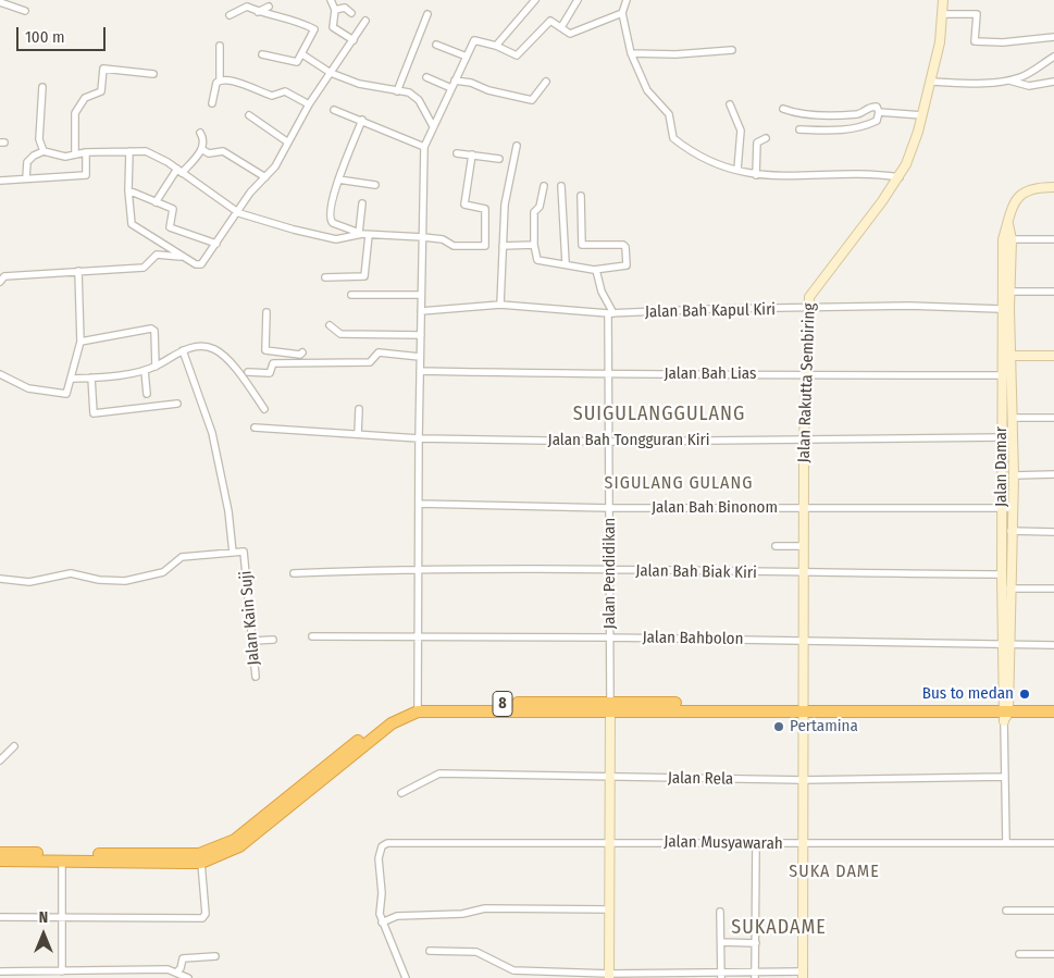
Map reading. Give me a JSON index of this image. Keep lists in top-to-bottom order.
{
  "streets": {
    "highway": ["8"],
    "street": [
      "Jalan Bah Kapul Kiri",
      "Jalan Bah Lias",
      "Jalan Rakutta Sembiring",
      "Jalan Bah Tongguran Kiri",
      "Jalan Damar",
      "Jalan Bah Binonom",
      "Jalan Bah Biak Kiri",
      "Jalan Pendidikan",
      "Jalan Kain Suji",
      "Jalan Bahbolon",
      "Jalan Rela",
      "Jalan Musyawarah"
    ]
  },
  "crossings": [
    ["Jalan Bah Kapul Kiri", "Jalan Rakutta Sembiring"],
    ["Jalan Bah Kapul Kiri", "Jalan Damar"],
    ["Jalan Bah Kapul Kiri", "Jalan Pendidikan"],
    ["Jalan Bah Lias", "Jalan Rakutta Sembiring"],
    ["Jalan Bah Lias", "Jalan Damar"],
    ["Jalan Bah Lias", "Jalan Pendidikan"],
    ["Jalan Rakutta Sembiring", "Jalan Bah Tongguran Kiri"],
    ["Jalan Rakutta Sembiring", "Jalan Bah Binonom"],
    ["Jalan Rakutta Sembiring", "Jalan Bah Biak Kiri"],
    ["Jalan Rakutta Sembiring", "Jalan Bahbolon"],
    ["Jalan Rakutta Sembiring", "8"],
    ["Jalan Rakutta Sembiring", "Jalan Rela"],
    ["Jalan Rakutta Sembiring", "Jalan Musyawarah"],
    ["Jalan Bah Tongguran Kiri", "Jalan Damar"],
    ["Jalan Bah Tongguran Kiri", "Jalan Pendidikan"],
    ["Jalan Damar", "Jalan Bah Binonom"],
    ["Jalan Damar", "Jalan Bah Biak Kiri"],
    ["Jalan Damar", "Jalan Bahbolon"],
    ["Jalan Damar", "8"],
    ["Jalan Bah Binonom", "Jalan Pendidikan"],
    ["Jalan Bah Biak Kiri", "Jalan Pendidikan"],
    ["Jalan Pendidikan", "Jalan Bahbolon"],
    ["Jalan Pendidikan", "8"],
    ["Jalan Pendidikan", "Jalan Rela"],
    ["Jalan Pendidikan", "Jalan Musyawarah"]
  ],
  "districts": [
    "SUIGULANGGULANG",
    "SIGULANG GULANG",
    "SUKA DAME",
    "SUKADAME"
  ],
  "places": ["Bus to medan", "Pertamina"],
  "scale_bar": "100 m",
  "north": "top"
}
